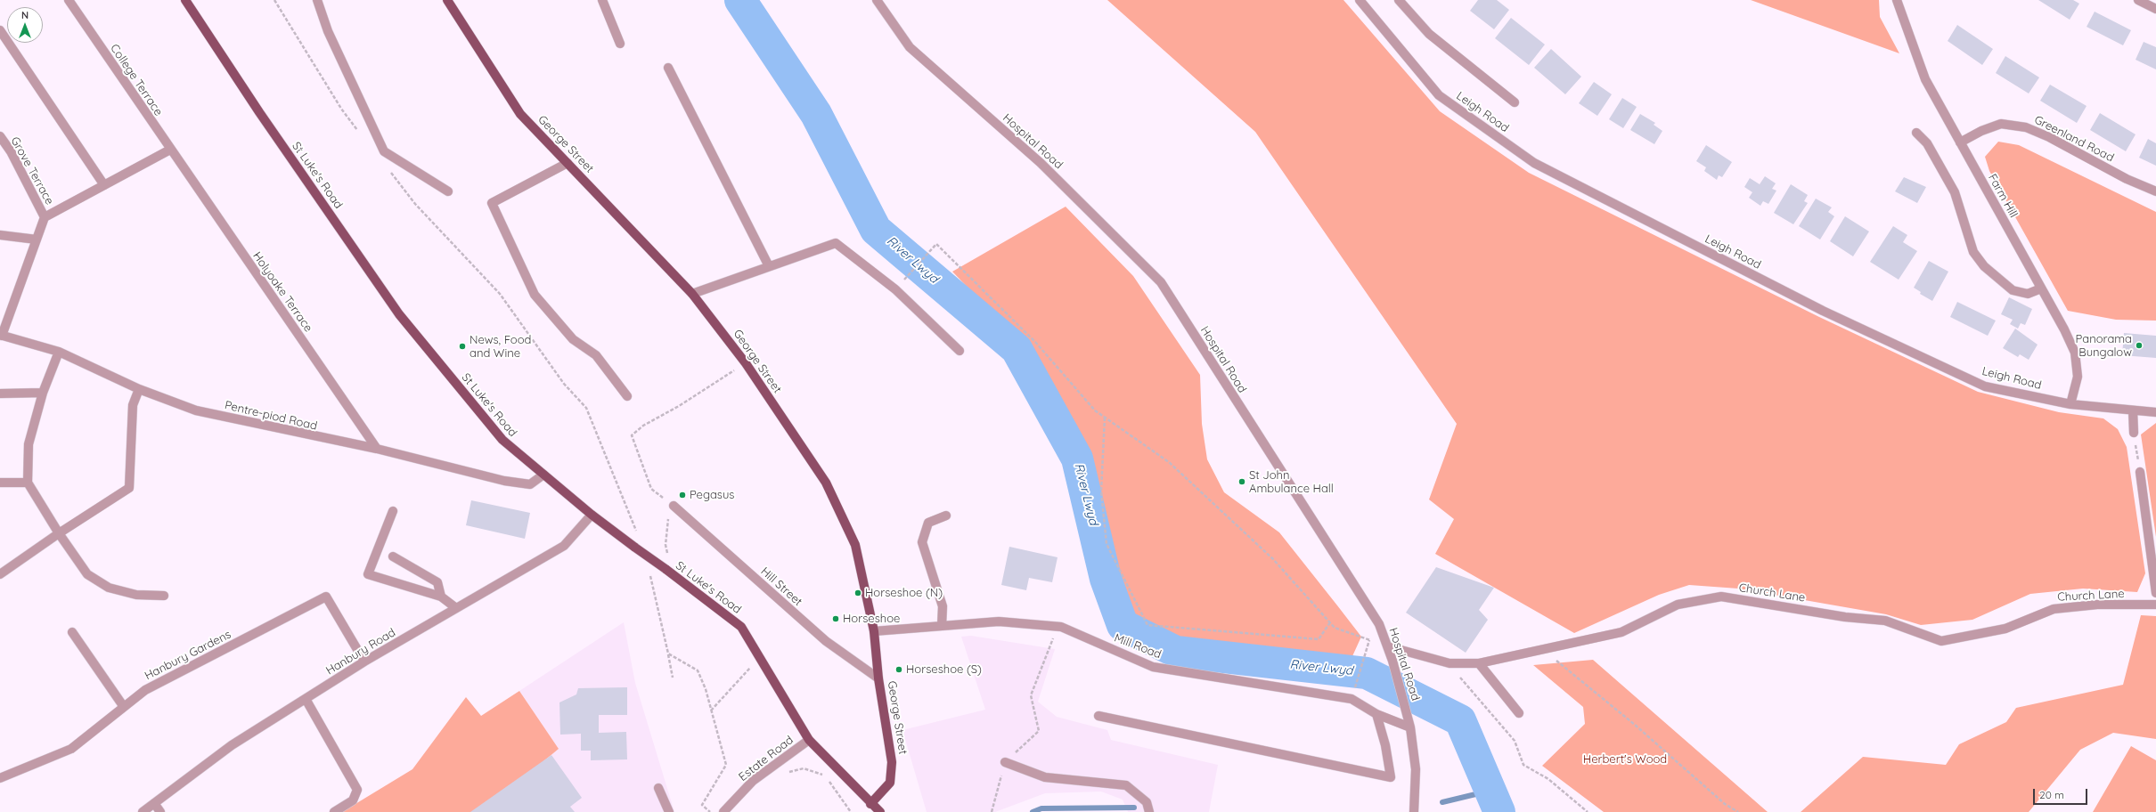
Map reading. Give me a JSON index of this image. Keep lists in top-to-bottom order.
{
  "streets": {
    "main road": ["George Street", "St Luke's Road"],
    "street": [
      "College Terrace",
      "Leigh Road",
      "Greenland Road",
      "Hospital Road",
      "Grove Terrace",
      "Farm Hill",
      "Holyoake Terrace",
      "Pentre-piod Road",
      "Hill Street",
      "Church Lane",
      "Mill Road",
      "Hanbury Road",
      "Hanbury Gardens",
      "Estate Road"
    ]
  },
  "crossings": [
    ["College Terrace", "Holyoake Terrace"],
    ["Leigh Road", "Farm Hill"],
    ["Greenland Road", "Farm Hill"],
    ["Hospital Road", "Church Lane"],
    ["Hospital Road", "Mill Road"],
    ["George Street", "St Luke's Road"],
    ["George Street", "Hill Street"],
    ["George Street", "Mill Road"],
    ["St Luke's Road", "Pentre-piod Road"],
    ["St Luke's Road", "Hanbury Road"],
    ["St Luke's Road", "Estate Road"],
    ["Holyoake Terrace", "Pentre-piod Road"],
    ["Hanbury Road", "Hanbury Gardens"]
  ],
  "water": ["River Lwyd"],
  "parks": ["Herbert's Wood"],
  "places": [
    "Panorama Bungalow",
    "News, Food and Wine",
    "St John Ambulance Hall",
    "Pegasus",
    "Horseshoe (N)",
    "Horseshoe",
    "Horseshoe (S)"
  ],
  "scale_bar": "20 m",
  "north": "top"
}
